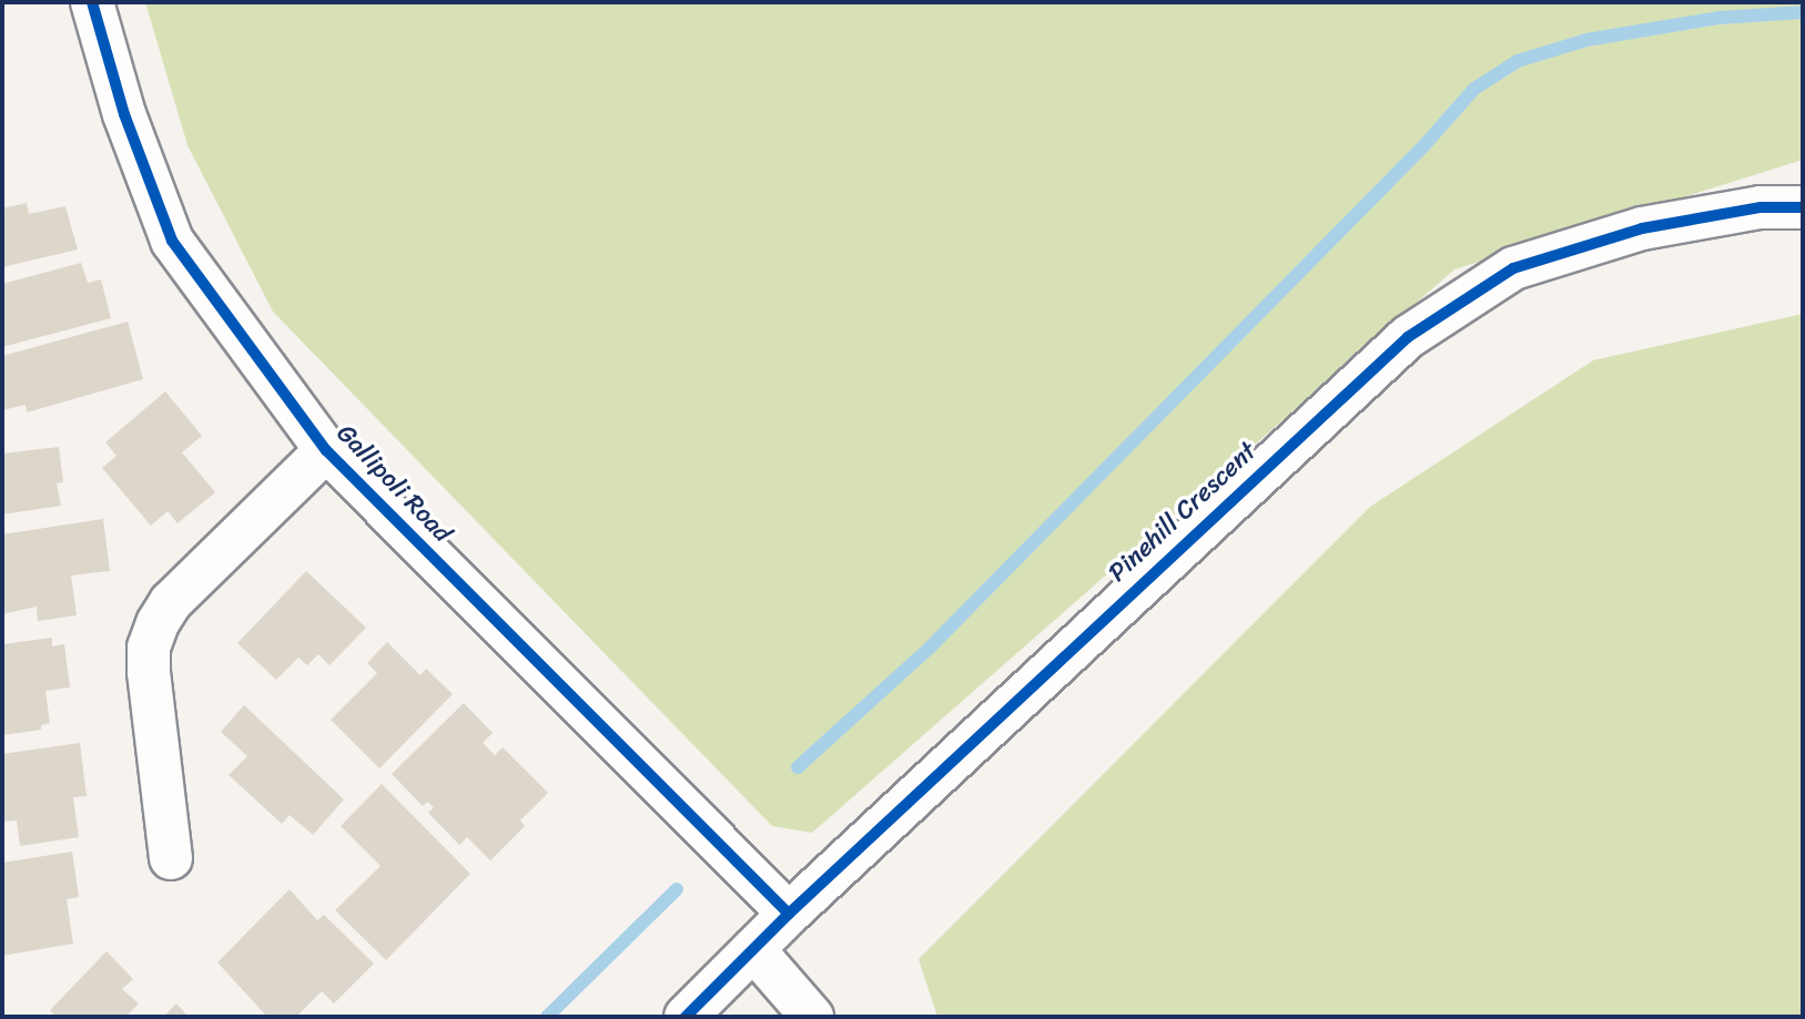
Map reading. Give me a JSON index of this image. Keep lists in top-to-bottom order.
{
  "streets": {
    "street": ["Gallipoli Road", "Pinehill Crescent"]
  },
  "crossings": [
    ["Gallipoli Road", "Pinehill Crescent"]
  ]
}
